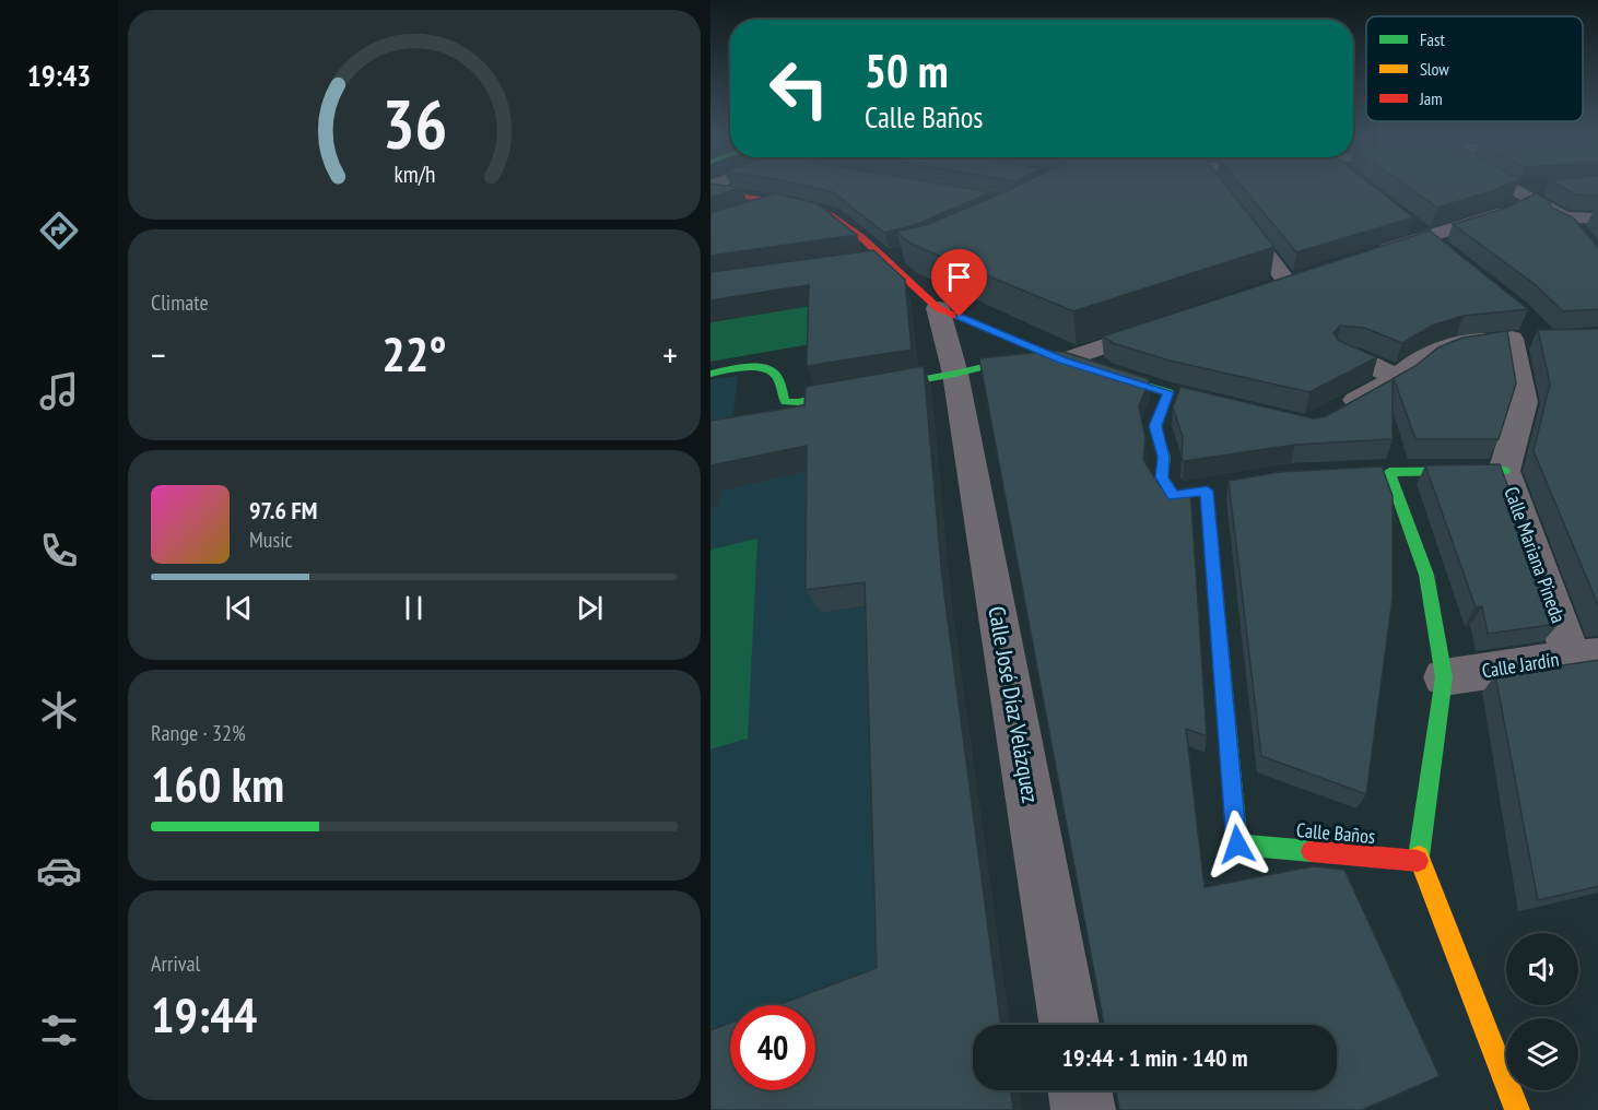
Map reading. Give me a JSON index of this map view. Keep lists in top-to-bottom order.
{
  "streets": {
    "street": [
      "Calle Mariana Pineda",
      "Calle Jardín",
      "Calle José Díaz Velázquez",
      "Calle Baños"
    ]
  },
  "crossings": [
    ["Calle Mariana Pineda", "Calle Jardín"]
  ],
  "legend": ["Fast", "Slow", "Jam"],
  "page": {
    "tabs": "19:43",
    "turn": ["50 m", "Calle Baños"],
    "tile": [
      "Climate",
      ["Range · 32%", "160 km"],
      ["Arrival", "19:44"]
    ],
    "heat": ["−", "22°", "+"],
    "song": ["97.6 FM", "Music"],
    "limit": "40",
    "trip": "19:44 · 1 min · 140 m",
    "gauge": ["36", "km/h"]
  }
}
